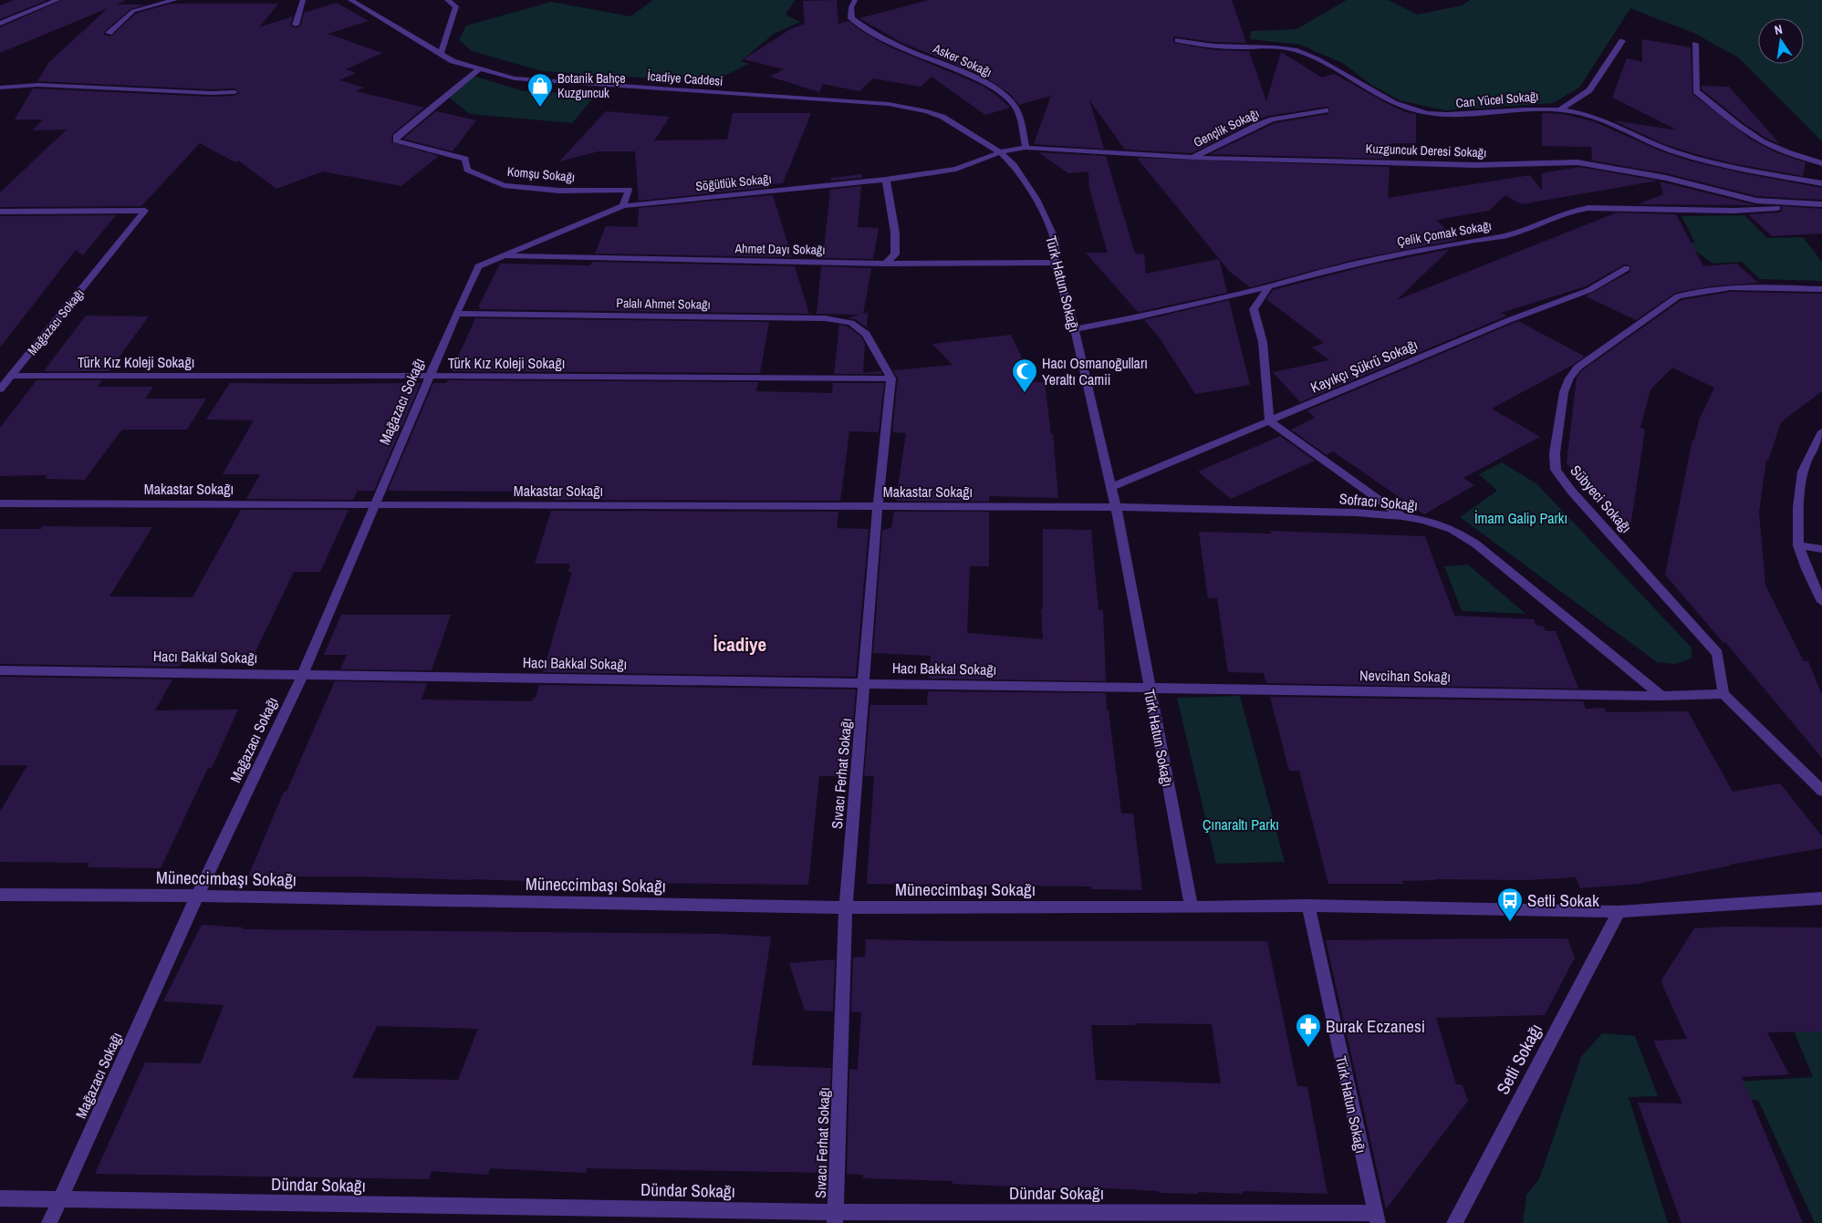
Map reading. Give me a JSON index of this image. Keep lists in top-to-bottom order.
{
  "streets": {
    "street": [
      "Asker Sokağı",
      "İcadiye Caddesi",
      "Can Yücel Sokağı",
      "Gençlik Sokağı",
      "Kuzguncuk Deresi Sokağı",
      "Komşu Sokağı",
      "Söğütlük Sokağı",
      "Çelik Çomak Sokağı",
      "Ahmet Dayı Sokağı",
      "Türk Hatun Sokağı",
      "Palalı Ahmet Sokağı",
      "Mağazacı Sokağı",
      "Türk Kız Koleji Sokağı",
      "Kayıkçı Şükrü Sokağı",
      "Makastar Sokağı",
      "Sübyeci Sokağı",
      "Sofracı Sokağı",
      "Hacı Bakkal Sokağı",
      "Nevcihan Sokağı",
      "Sıvacı Ferhat Sokağı",
      "Müneccimbaşı Sokağı",
      "Setli Sokağı",
      "Dündar Sokağı"
    ]
  },
  "crossings": [
    ["Asker Sokağı", "Kuzguncuk Deresi Sokağı"],
    ["İcadiye Caddesi", "Komşu Sokağı"],
    ["İcadiye Caddesi", "Söğütlük Sokağı"],
    ["İcadiye Caddesi", "Türk Hatun Sokağı"],
    ["Gençlik Sokağı", "Kuzguncuk Deresi Sokağı"],
    ["Kuzguncuk Deresi Sokağı", "Çelik Çomak Sokağı"],
    ["Komşu Sokağı", "Söğütlük Sokağı"],
    ["Söğütlük Sokağı", "Ahmet Dayı Sokağı"],
    ["Söğütlük Sokağı", "Türk Hatun Sokağı"],
    ["Söğütlük Sokağı", "Mağazacı Sokağı"],
    ["Çelik Çomak Sokağı", "Türk Hatun Sokağı"],
    ["Ahmet Dayı Sokağı", "Türk Hatun Sokağı"],
    ["Türk Hatun Sokağı", "Kayıkçı Şükrü Sokağı"],
    ["Türk Hatun Sokağı", "Makastar Sokağı"],
    ["Türk Hatun Sokağı", "Sofracı Sokağı"],
    ["Türk Hatun Sokağı", "Hacı Bakkal Sokağı"],
    ["Türk Hatun Sokağı", "Nevcihan Sokağı"],
    ["Türk Hatun Sokağı", "Müneccimbaşı Sokağı"],
    ["Türk Hatun Sokağı", "Dündar Sokağı"],
    ["Palalı Ahmet Sokağı", "Mağazacı Sokağı"],
    ["Palalı Ahmet Sokağı", "Türk Kız Koleji Sokağı"],
    ["Palalı Ahmet Sokağı", "Sıvacı Ferhat Sokağı"],
    ["Mağazacı Sokağı", "Türk Kız Koleji Sokağı"],
    ["Mağazacı Sokağı", "Makastar Sokağı"],
    ["Mağazacı Sokağı", "Hacı Bakkal Sokağı"],
    ["Mağazacı Sokağı", "Müneccimbaşı Sokağı"],
    ["Mağazacı Sokağı", "Dündar Sokağı"],
    ["Türk Kız Koleji Sokağı", "Sıvacı Ferhat Sokağı"],
    ["Makastar Sokağı", "Sofracı Sokağı"],
    ["Makastar Sokağı", "Sıvacı Ferhat Sokağı"],
    ["Sofracı Sokağı", "Nevcihan Sokağı"],
    ["Hacı Bakkal Sokağı", "Nevcihan Sokağı"],
    ["Hacı Bakkal Sokağı", "Sıvacı Ferhat Sokağı"],
    ["Sıvacı Ferhat Sokağı", "Müneccimbaşı Sokağı"],
    ["Sıvacı Ferhat Sokağı", "Dündar Sokağı"]
  ],
  "districts": ["İcadiye"],
  "parks": ["İmam Galip Parkı", "Çınaraltı Parkı"],
  "places": {
    "shop": ["Botanik Bahçe Kuzguncuk"],
    "mosque": ["Hacı Osmanoğulları Yeraltı Camii"],
    "bus stop": ["Setli Sokak"],
    "pharmacy": ["Burak Eczanesi"]
  },
  "north": "top"
}
